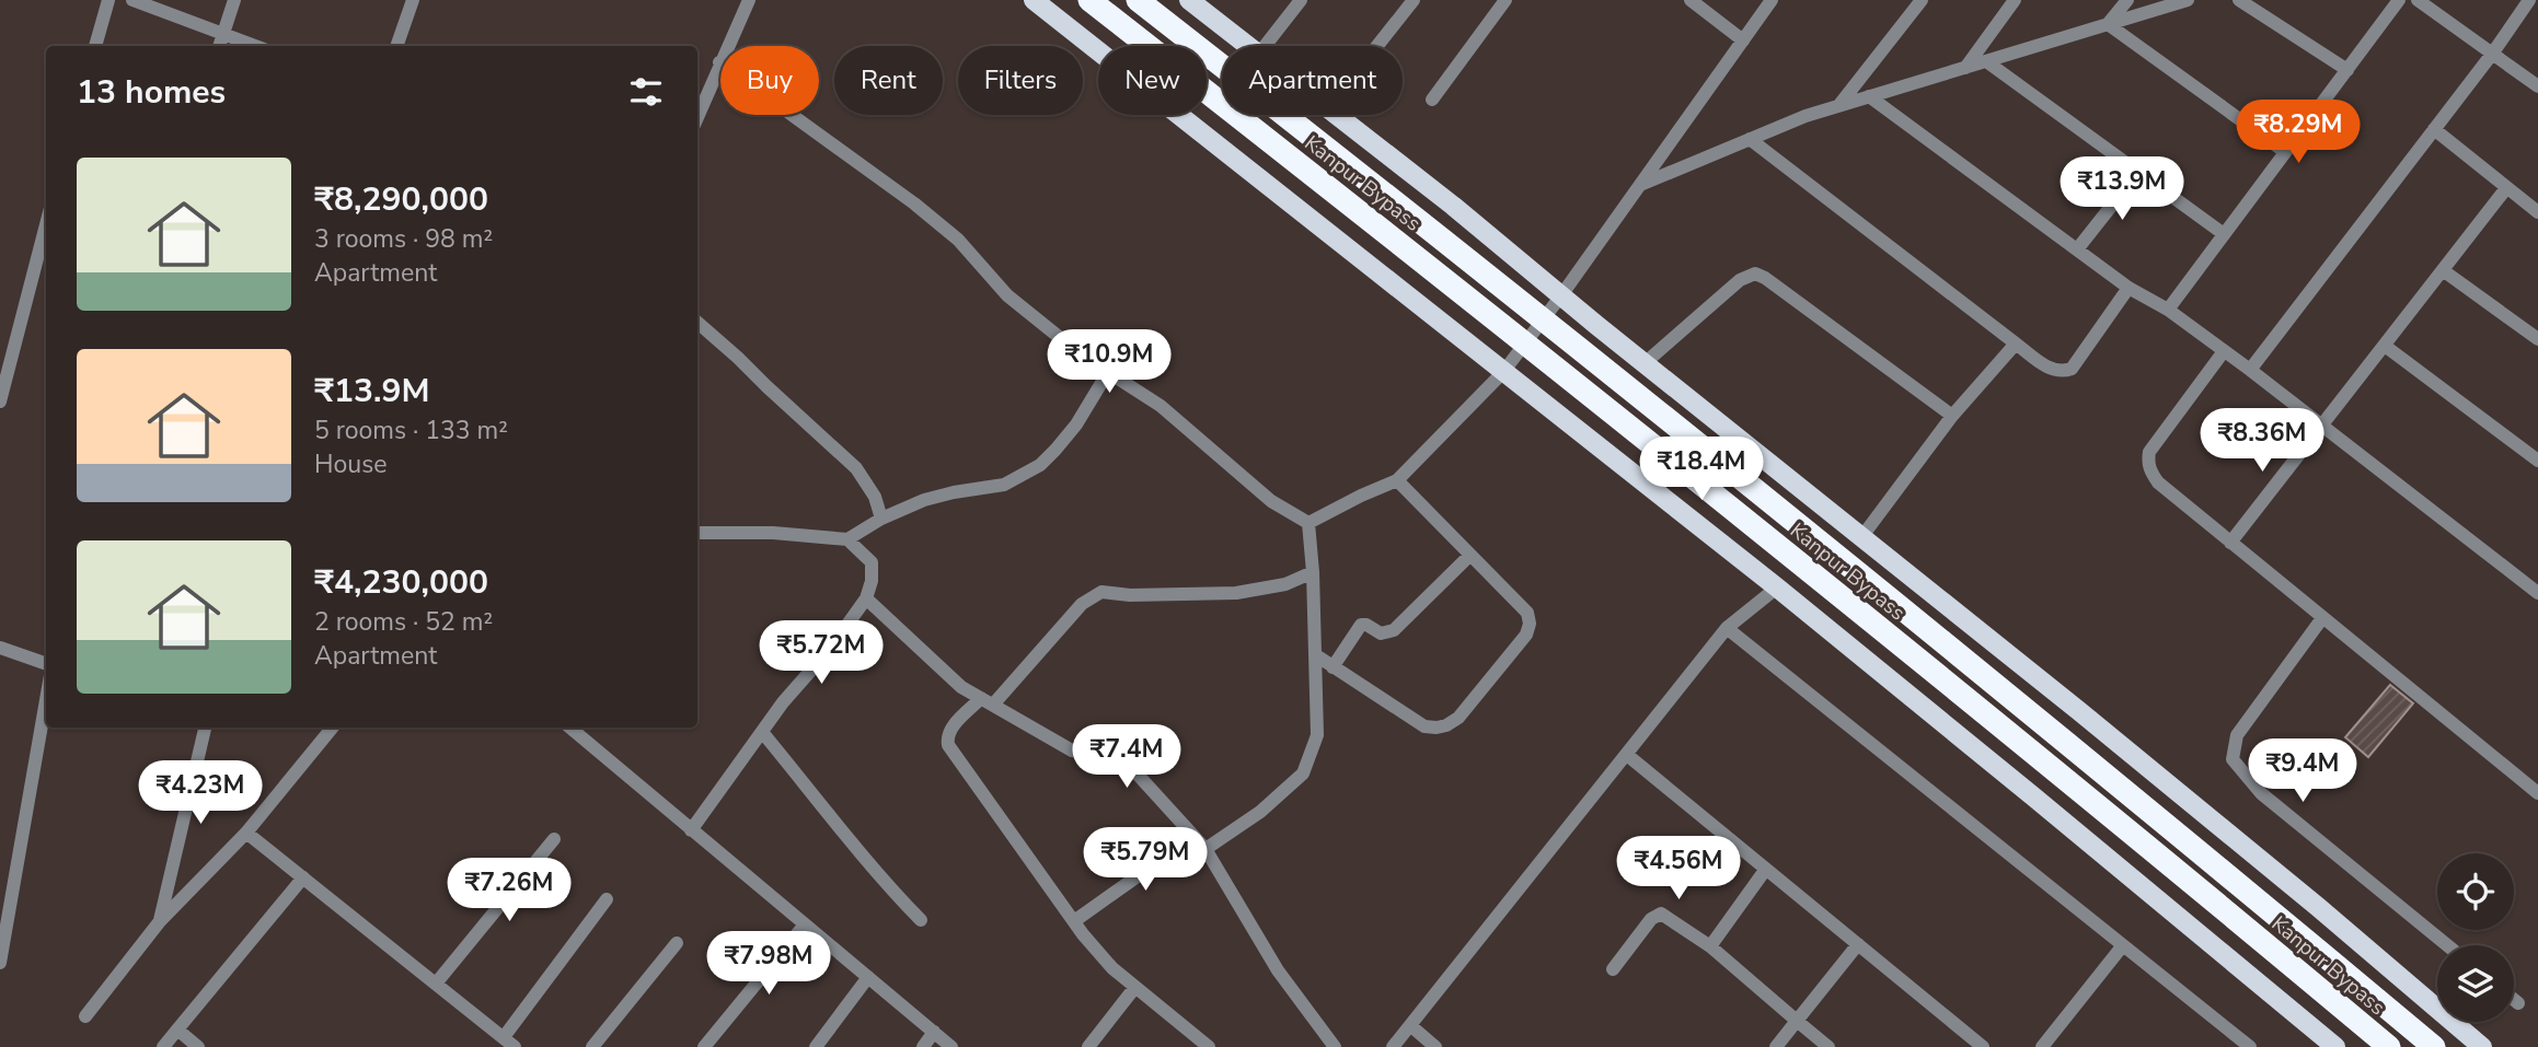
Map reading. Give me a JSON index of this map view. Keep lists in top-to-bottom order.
{
  "streets": {
    "highway": ["Kanpur Bypass"]
  },
  "page": {
    "chip": [
      "Buy",
      "Rent",
      "Filters",
      "New",
      "Apartment"
    ],
    "heading": "13 homes",
    "price": [
      "₹8.29M",
      "₹13.9M",
      "₹10.9M",
      "₹8.36M",
      "₹18.4M",
      "₹5.72M",
      "₹7.4M",
      "₹9.4M",
      "₹4.23M",
      "₹5.79M",
      "₹4.56M",
      "₹7.26M",
      "₹7.98M"
    ],
    "list": [
      {
        "name": "₹8,290,000",
        "note": "3 rooms · 98 m² · Apartment"
      },
      {
        "name": "₹13.9M",
        "note": "5 rooms · 133 m² · House"
      },
      {
        "name": "₹4,230,000",
        "note": "2 rooms · 52 m² · Apartment"
      }
    ]
  }
}
